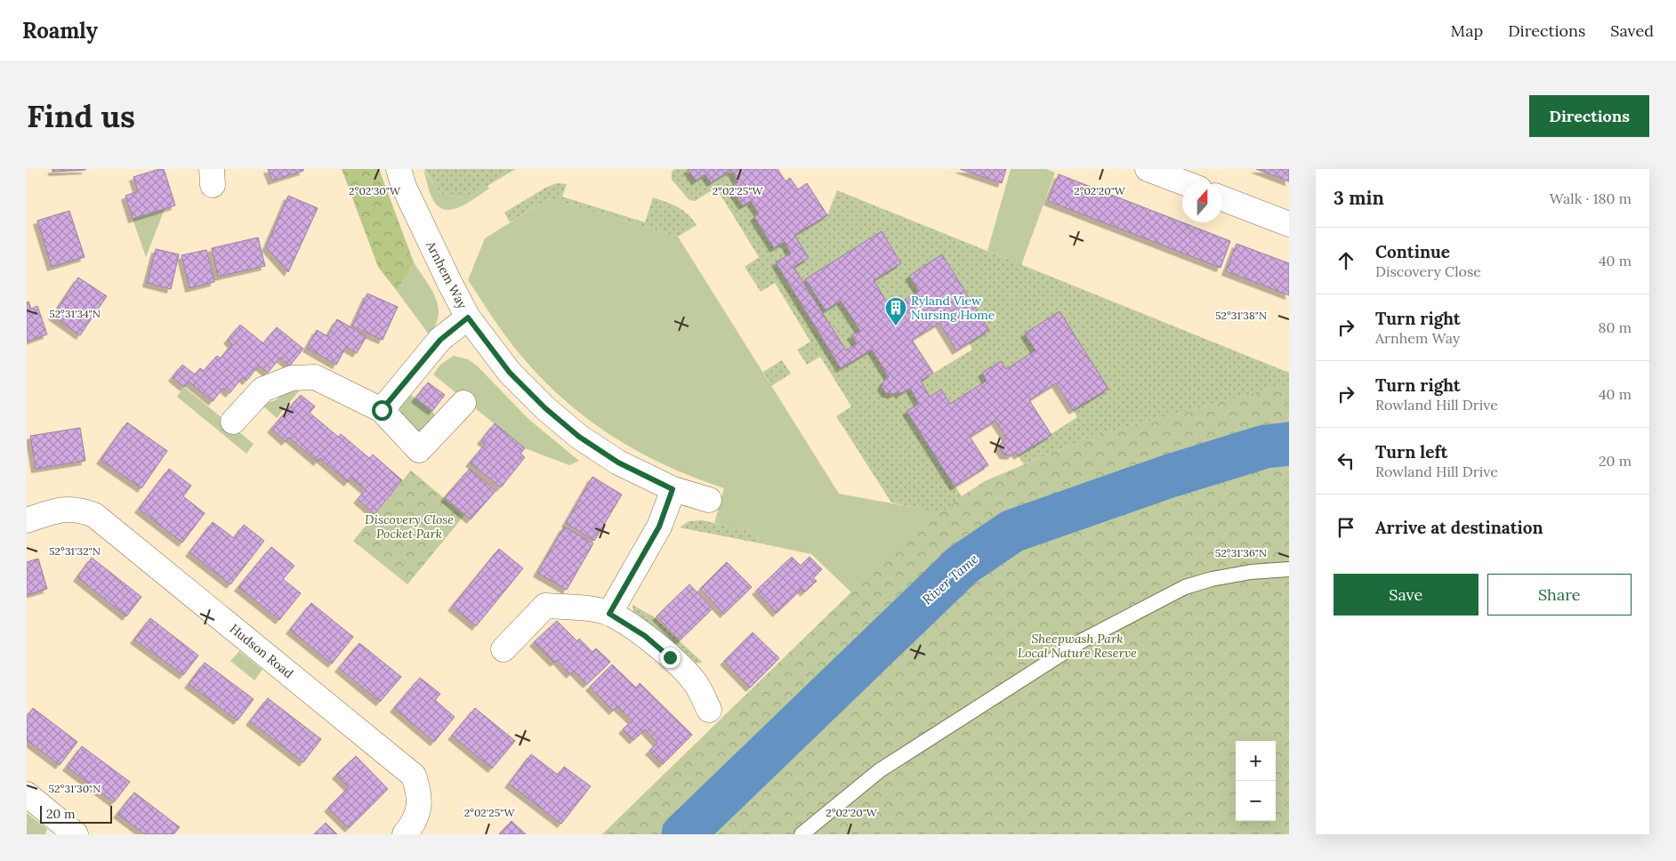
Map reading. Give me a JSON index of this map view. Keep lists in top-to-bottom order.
{
  "streets": {
    "street": ["Arnhem Way", "Hudson Road"]
  },
  "water": ["River Tame"],
  "parks": ["Discovery Close Pocket Park", "Sheepwash Park Local Nature Reserve"],
  "places": {
    "building": ["Ryland View Nursing Home"]
  },
  "scale_bar": "20 m",
  "north": "top",
  "page": {
    "header": "Roamly",
    "nav": ["Map", "Directions", "Saved"],
    "buttons": [
      "Directions",
      ["Save", "Share"]
    ],
    "title": "Find us",
    "heading": ["3 min", "Walk · 180 m"],
    "list": [
      ["Continue", "Discovery Close", "40 m"],
      ["Turn right", "Arnhem Way", "80 m"],
      ["Turn right", "Rowland Hill Drive", "40 m"],
      ["Turn left", "Rowland Hill Drive", "20 m"],
      "Arrive at destination"
    ],
    "map_buttons": ["+", "−"],
    "scale": "20 m"
  },
  "coordinates": [
    "2°02'30\"W",
    "2°02'25\"W",
    "2°02'20\"W",
    "52°31'34\"N",
    "52°31'38\"N",
    "52°31'32\"N",
    "52°31'36\"N",
    "52°31'30\"N"
  ]
}
